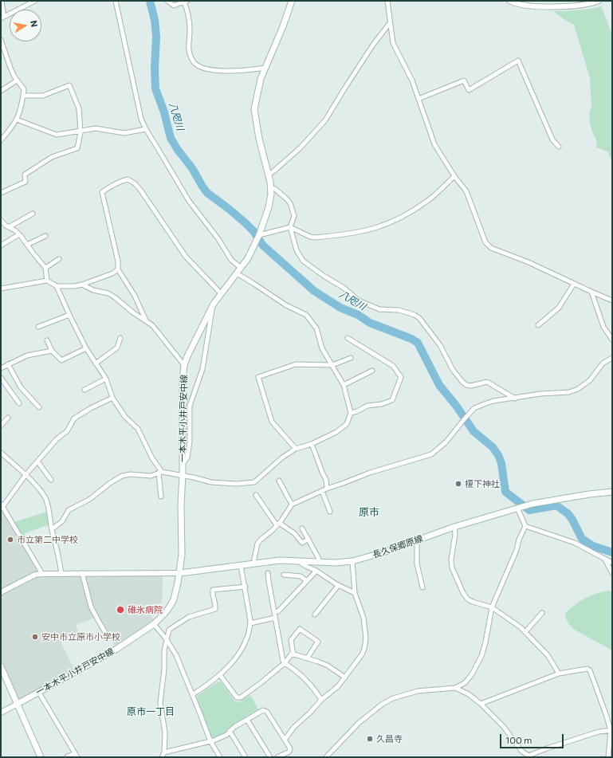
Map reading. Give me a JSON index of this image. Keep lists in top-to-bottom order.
{
  "streets": {
    "main road": ["一本木平小井戸安中線", "長久保郷原線"]
  },
  "crossings": [
    ["一本木平小井戸安中線", "長久保郷原線"]
  ],
  "districts": ["原市", "原市一丁目"],
  "water": ["八咫川"],
  "places": [
    "榎下神社",
    "市立第二中学校",
    "碓氷病院",
    "安中市立原市小学校",
    "久昌寺"
  ],
  "scale_bar": "100 m",
  "north": "right"
}
